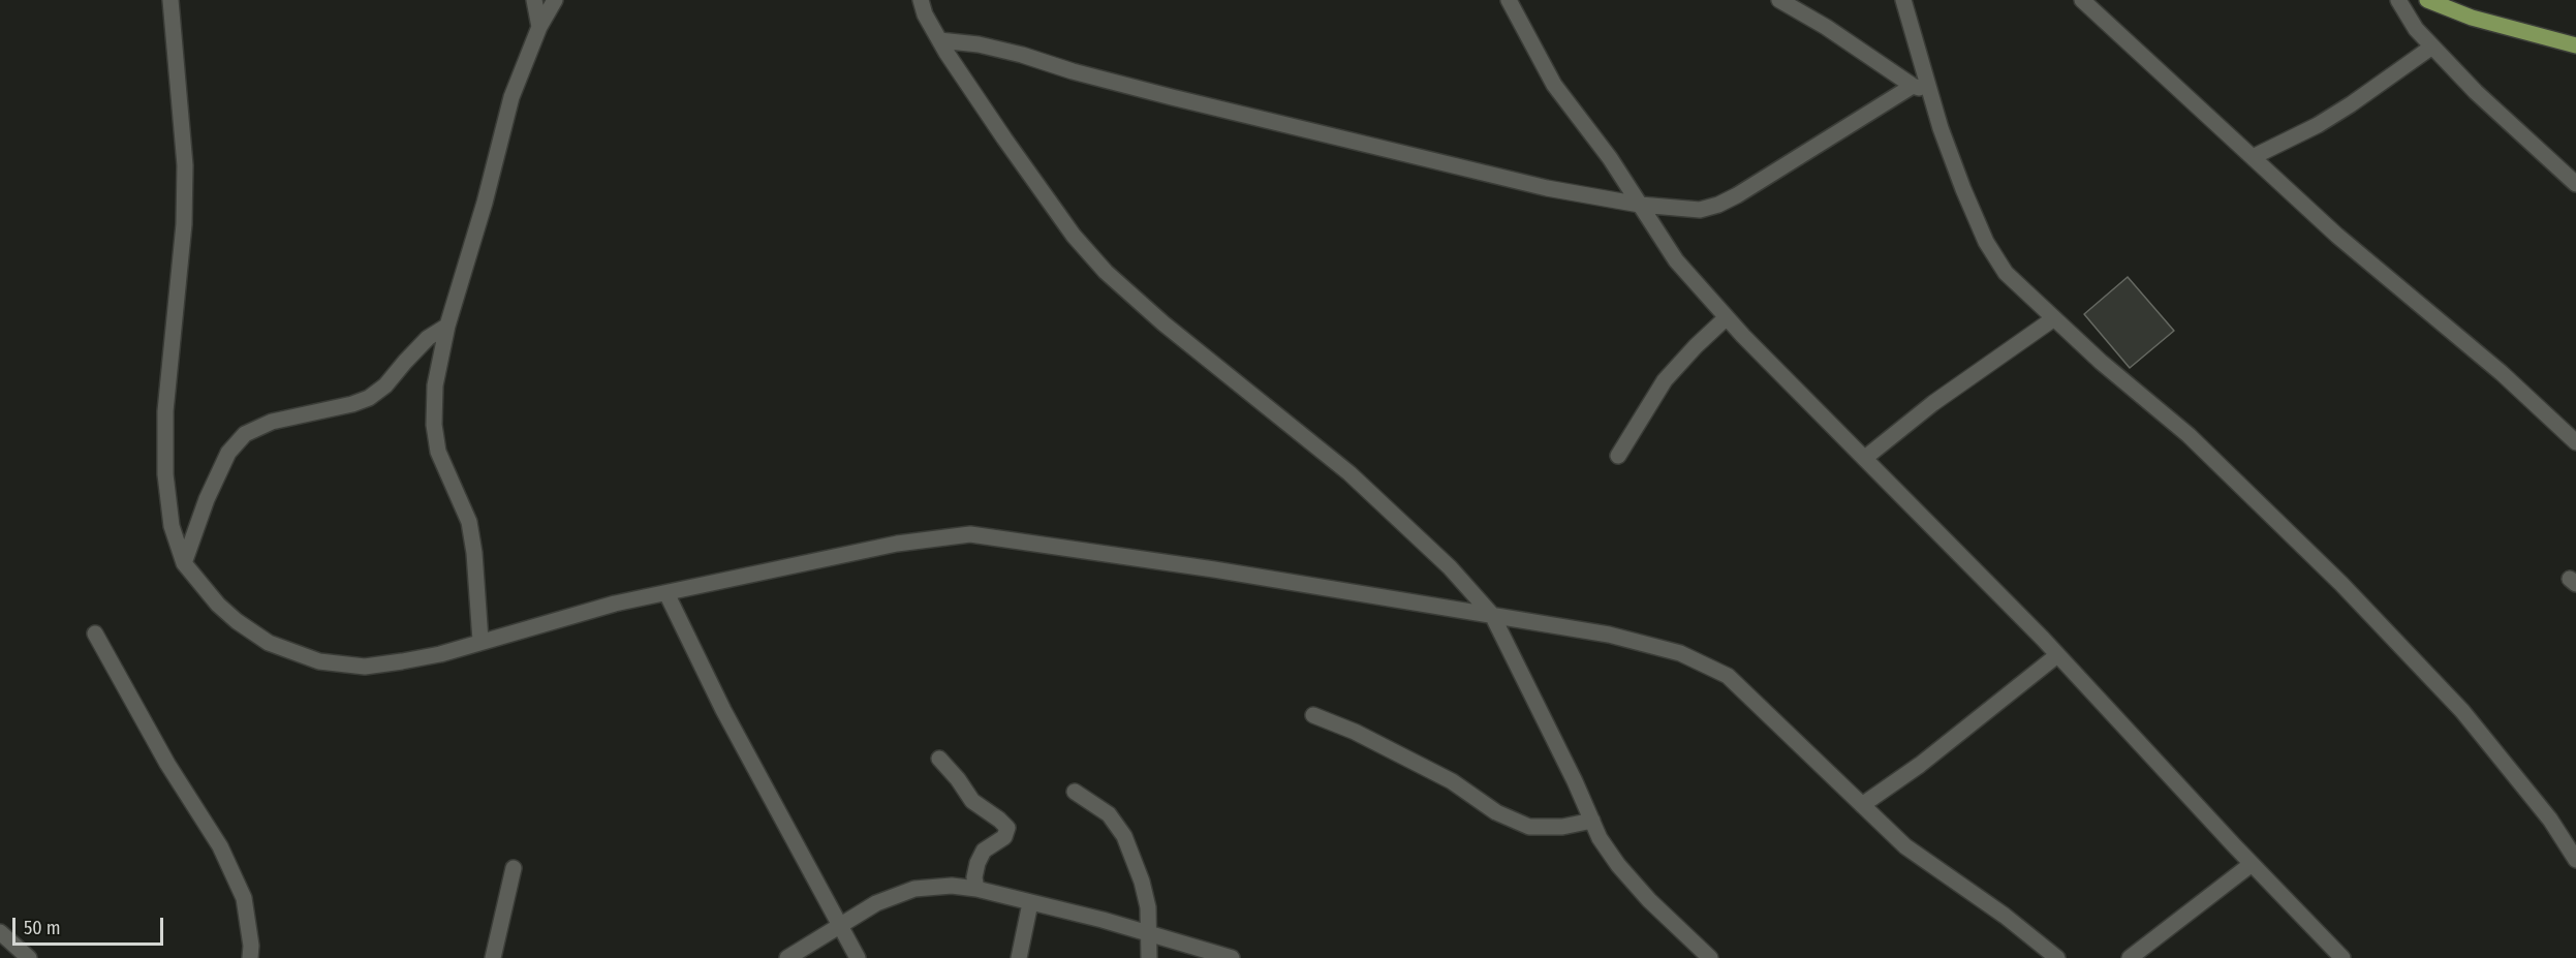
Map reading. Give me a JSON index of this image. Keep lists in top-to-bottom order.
{
  "scale_bar": "50 m"
}
